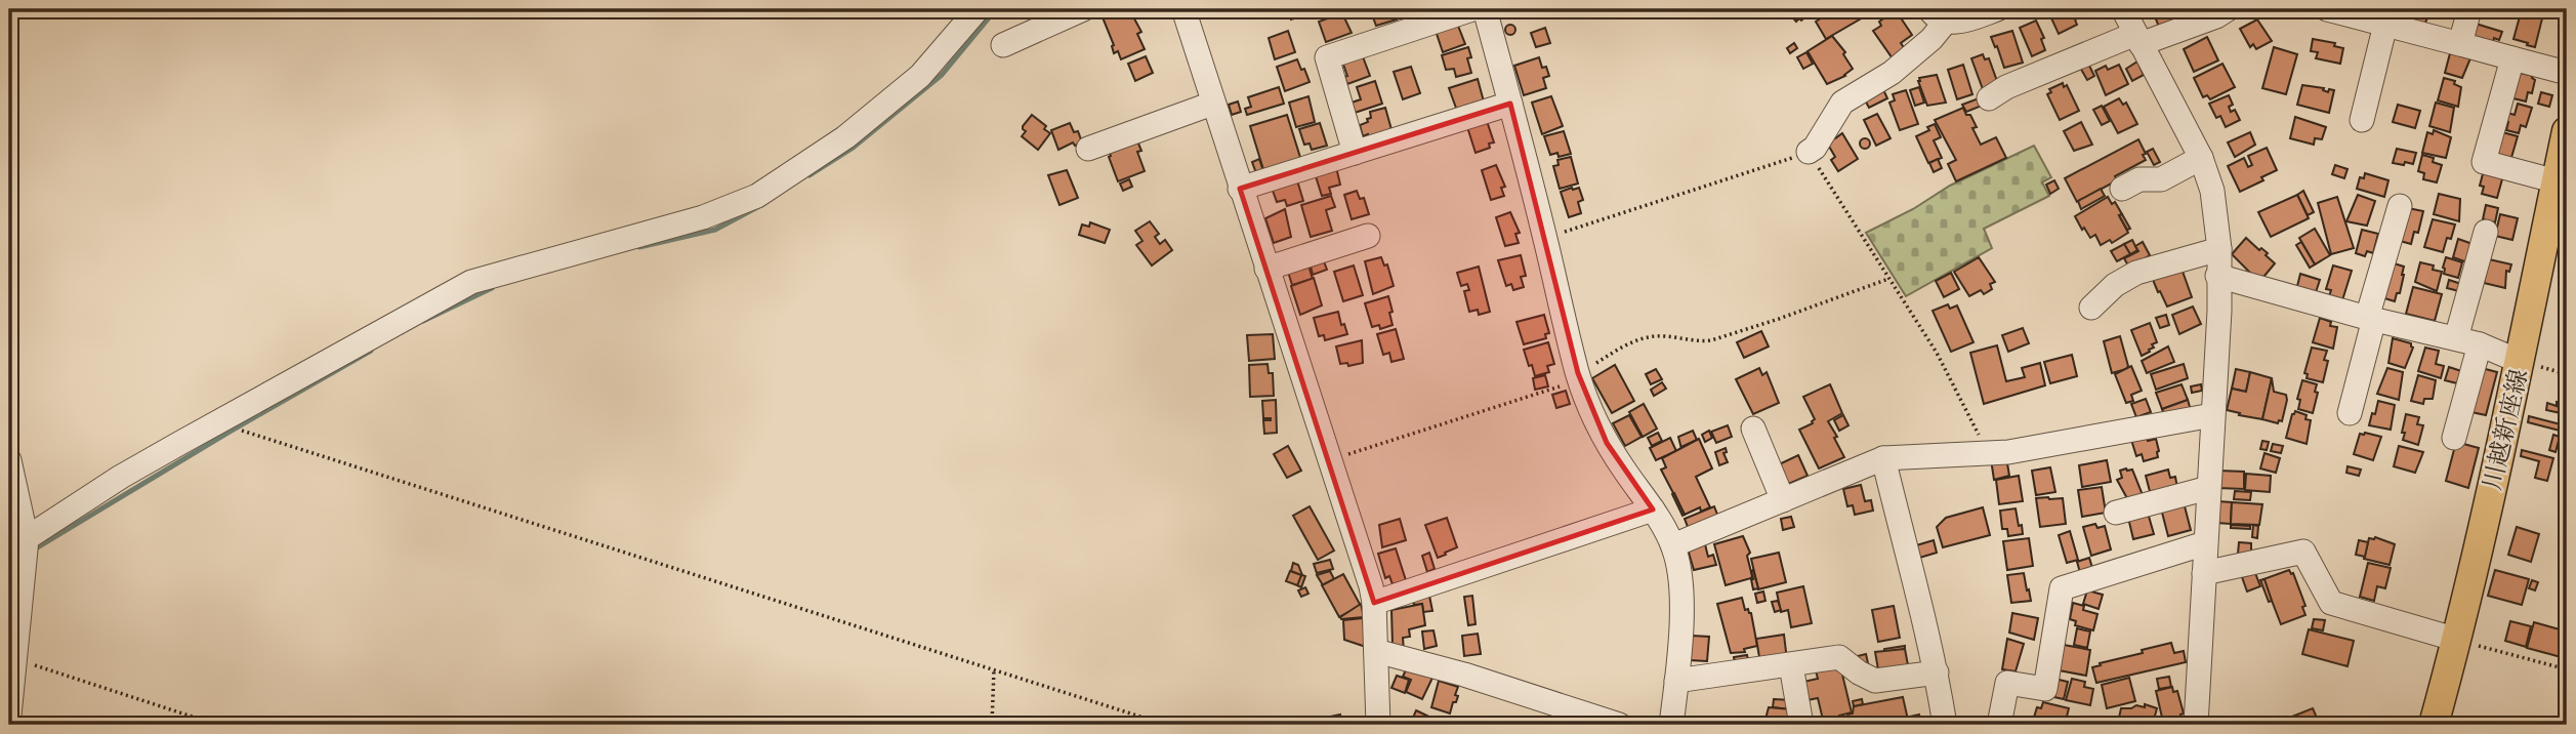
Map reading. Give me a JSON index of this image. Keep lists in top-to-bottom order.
{
  "streets": {
    "main road": ["川越新座線"]
  }
}
